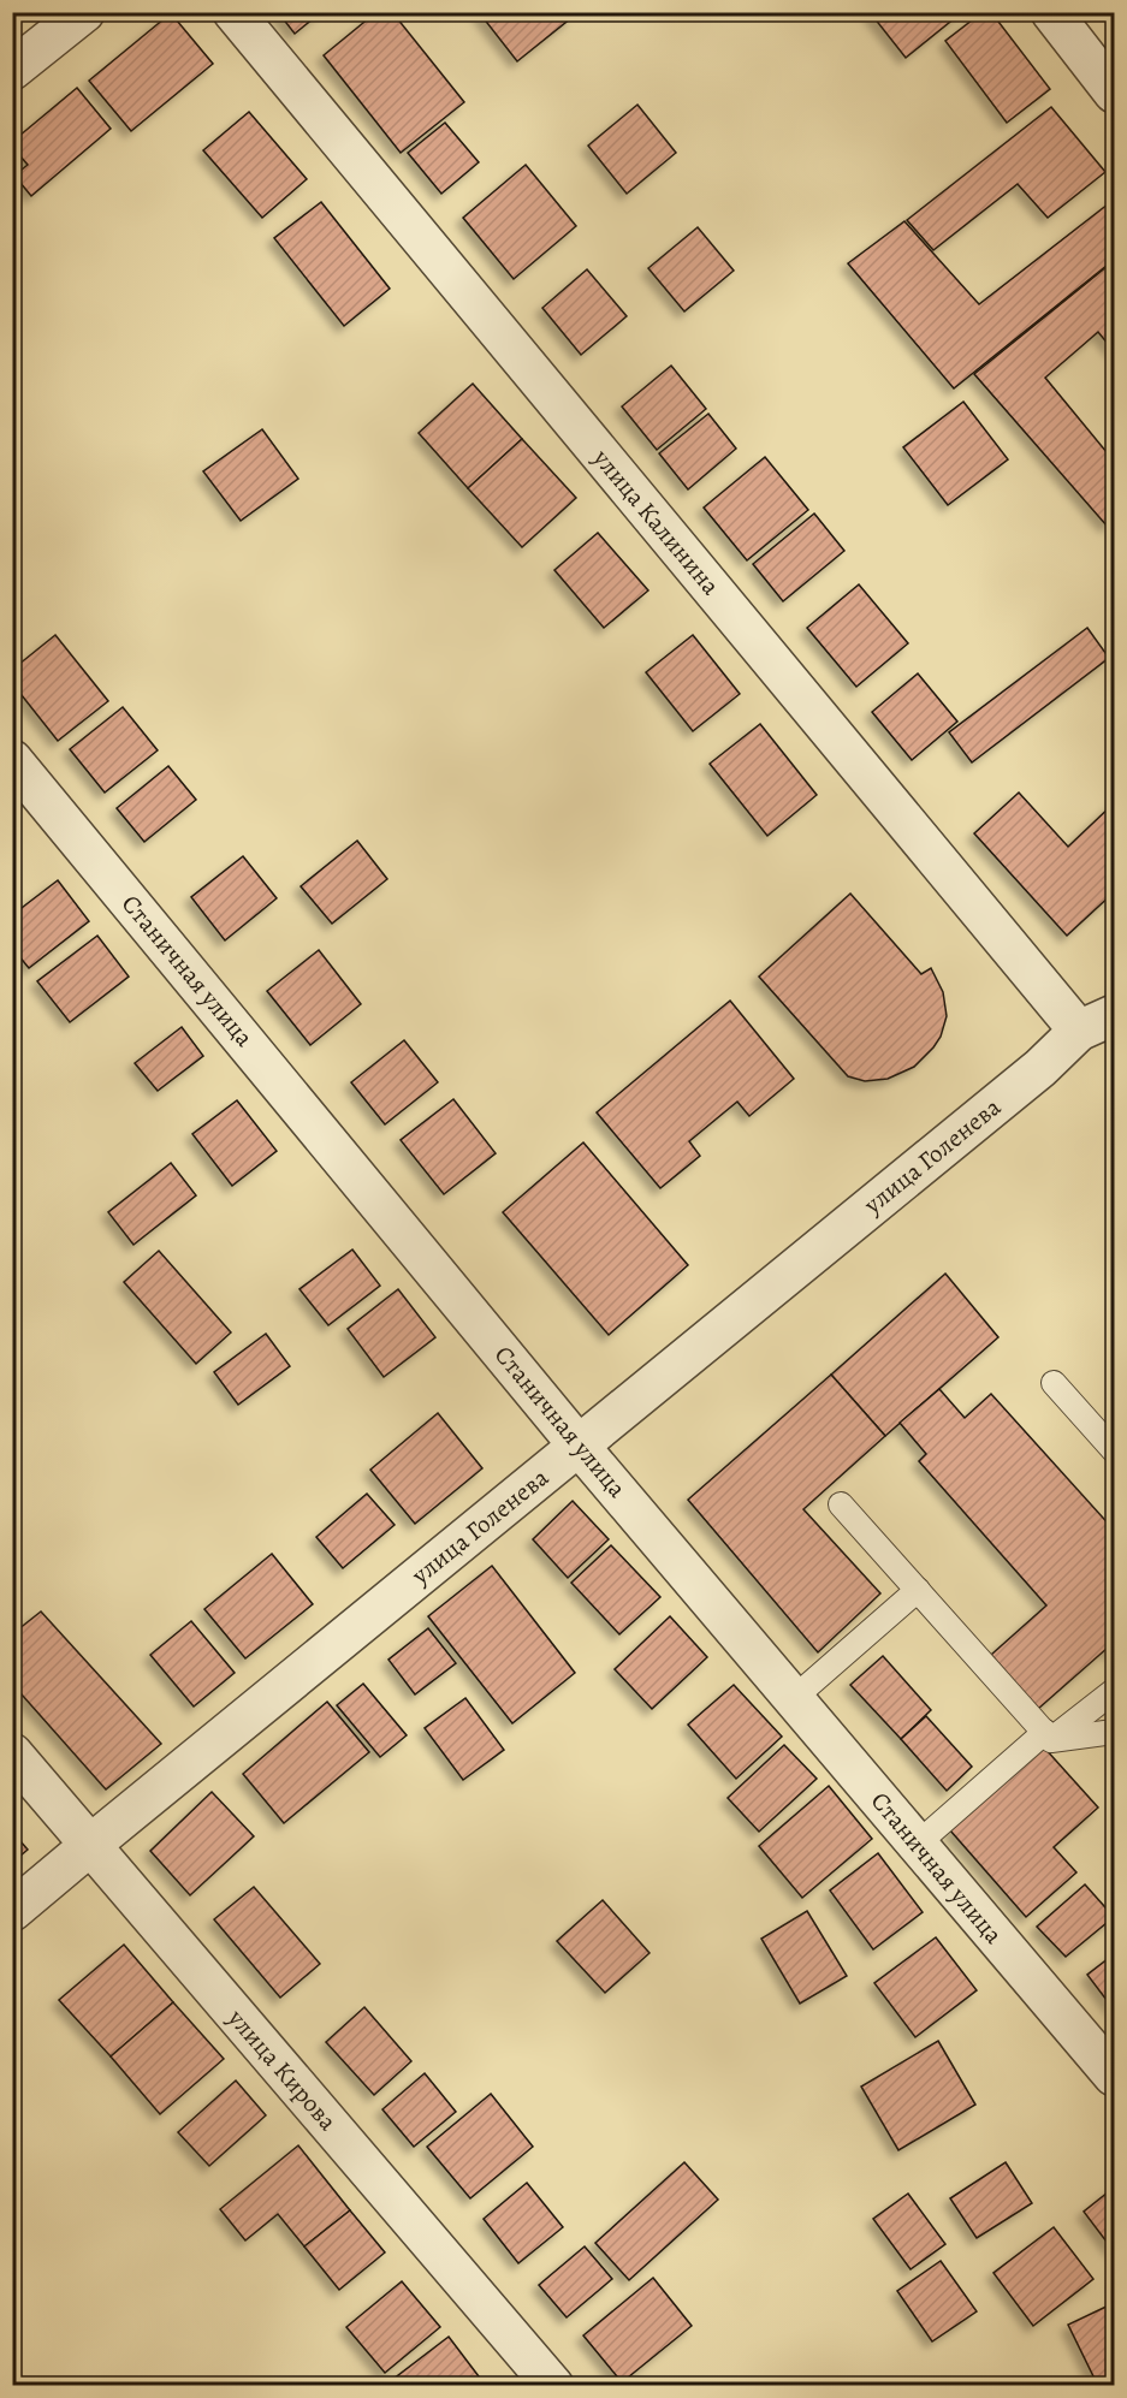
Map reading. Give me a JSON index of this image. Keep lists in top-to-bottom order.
{
  "streets": {
    "street": [
      "улица Калинина",
      "Станичная улица",
      "улица Голенева",
      "улица Кирова"
    ]
  },
  "crossings": [
    ["улица Калинина", "улица Голенева"],
    ["Станичная улица", "улица Голенева"],
    ["улица Голенева", "улица Кирова"]
  ]
}
